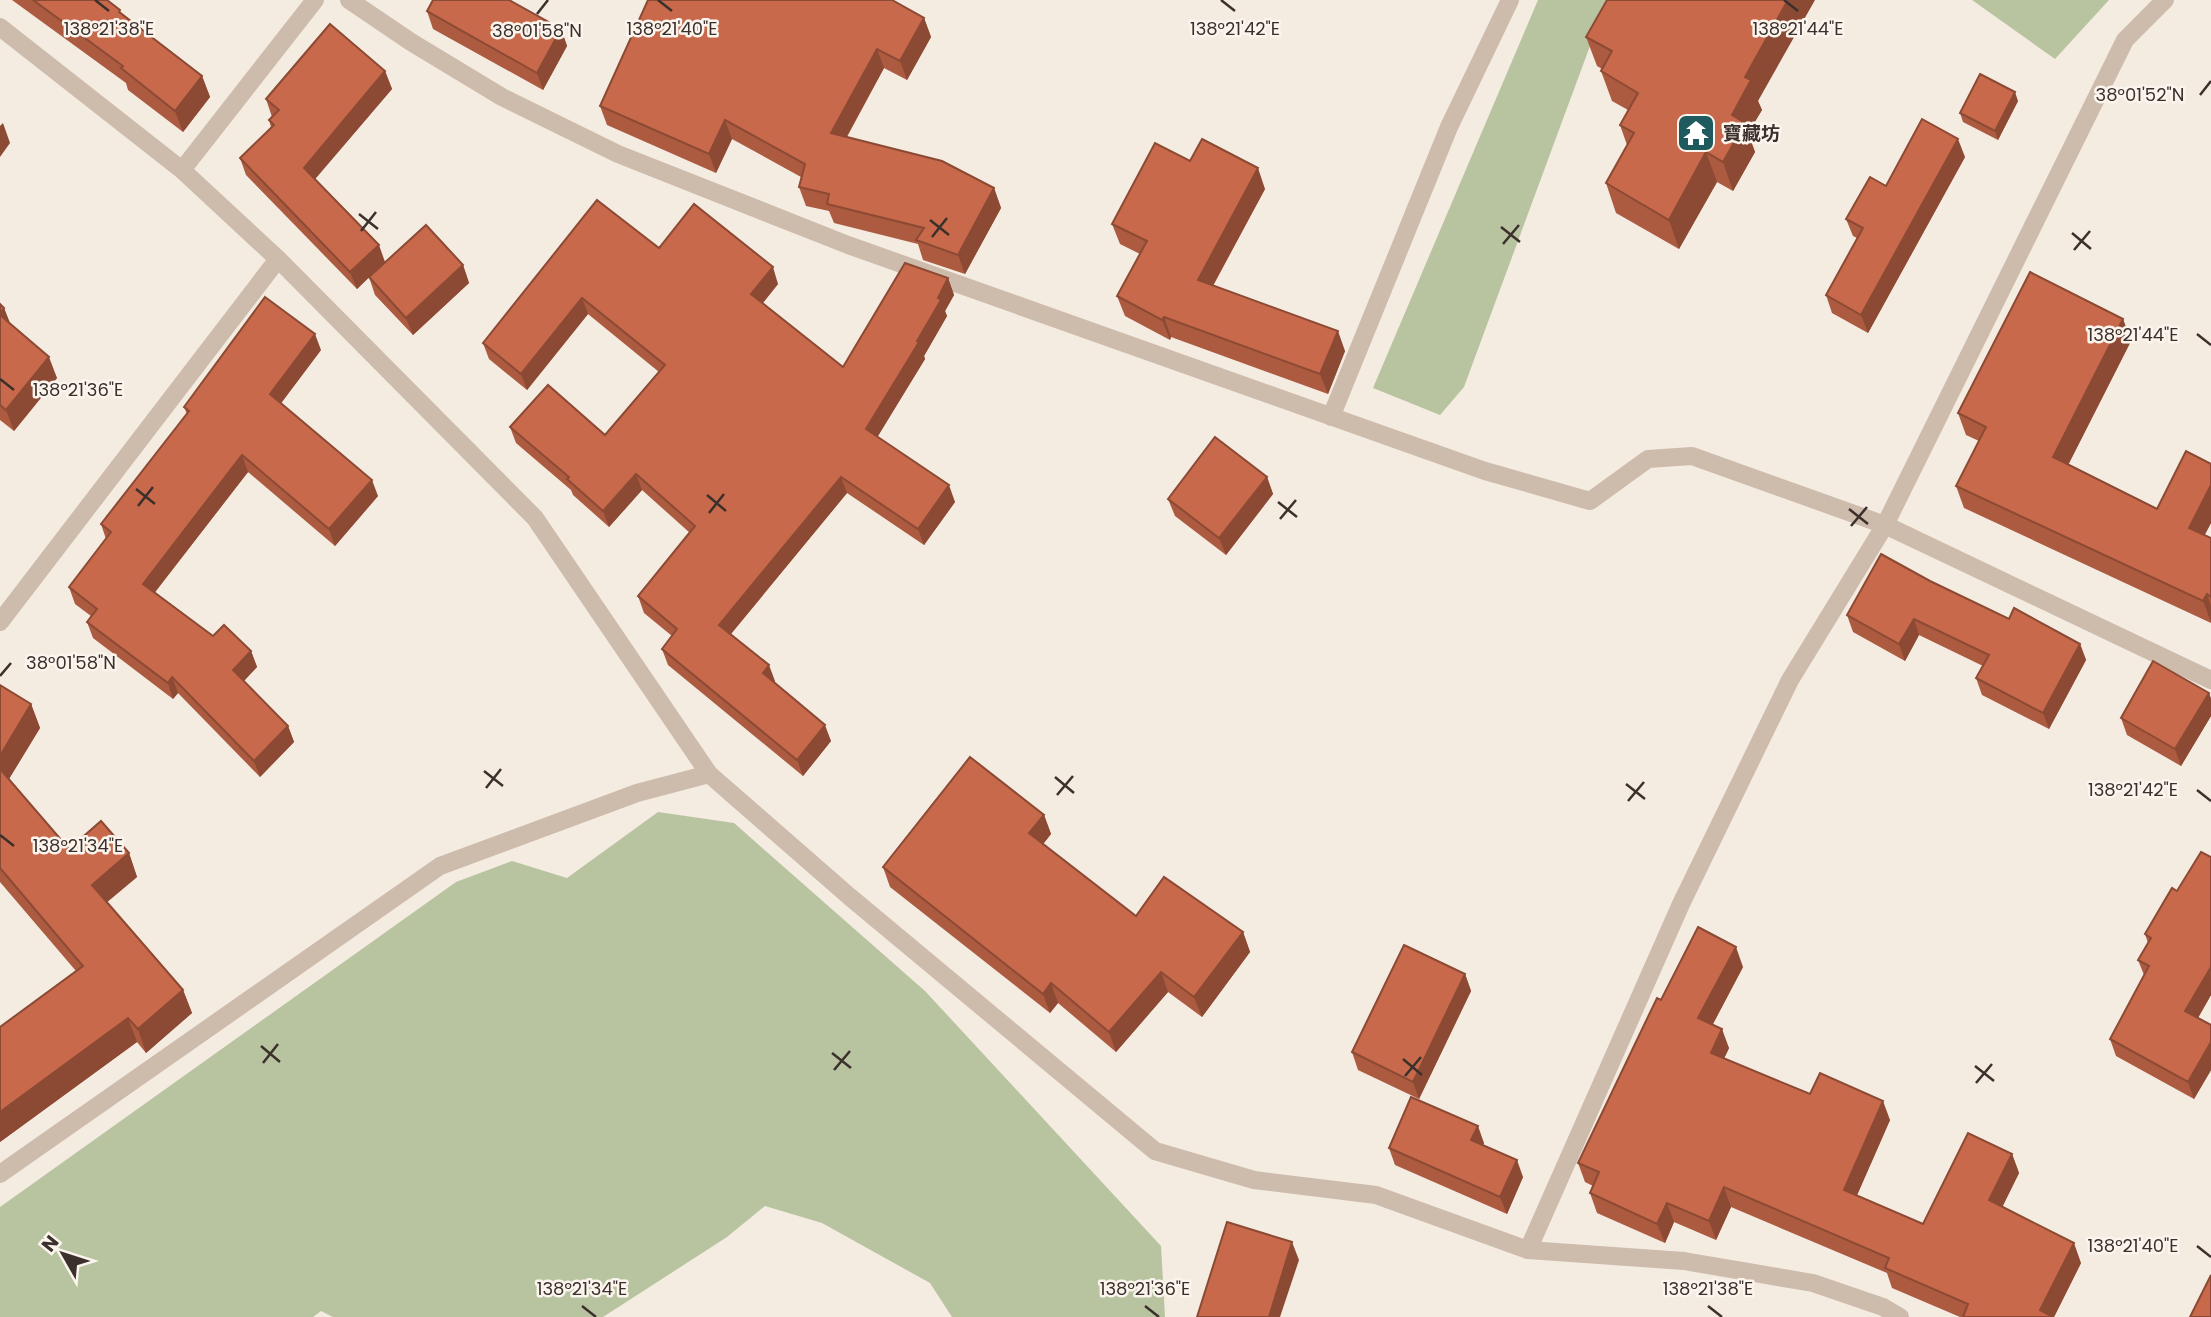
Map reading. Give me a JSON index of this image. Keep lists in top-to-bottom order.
{
  "places": {
    "temple": ["寶藏坊"]
  },
  "north": "top left",
  "coordinates": [
    "138°21'38\"E",
    "138°21'40\"E",
    "138°21'42\"E",
    "138°21'44\"E",
    "38°01'58\"N",
    "38°01'52\"N",
    "138°21'36\"E",
    "138°21'34\"E"
  ]
}
